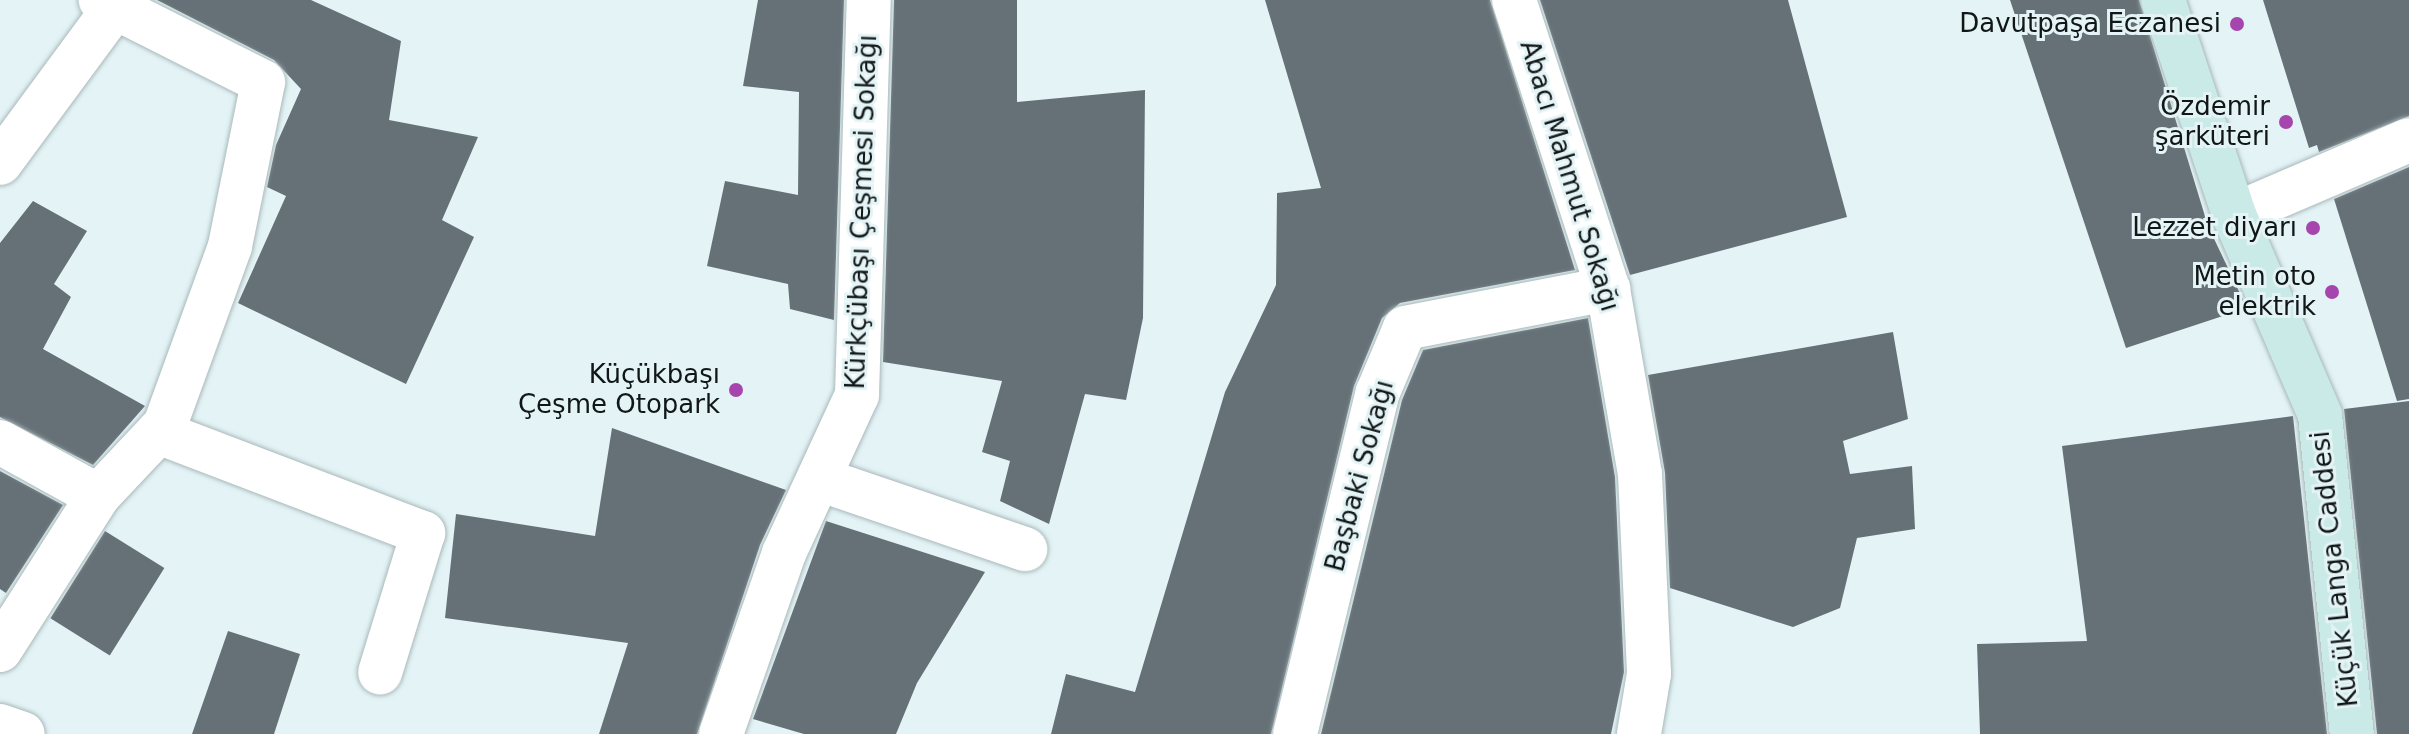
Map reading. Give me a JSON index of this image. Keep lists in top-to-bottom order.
{
  "streets": {
    "street": [
      "Abacı Mahmut Sokağı",
      "Kürkçübaşı Çeşmesi Sokağı",
      "Başbaki Sokağı",
      "Küçük Langa Caddesi"
    ]
  },
  "crossings": [
    ["Abacı Mahmut Sokağı", "Başbaki Sokağı"]
  ],
  "places": [
    "Davutpaşa Eczanesi",
    "Özdemir şarküteri",
    "Lezzet diyarı",
    "Metin oto elektrik",
    "Küçükbaşı Çeşme Otopark"
  ]
}
